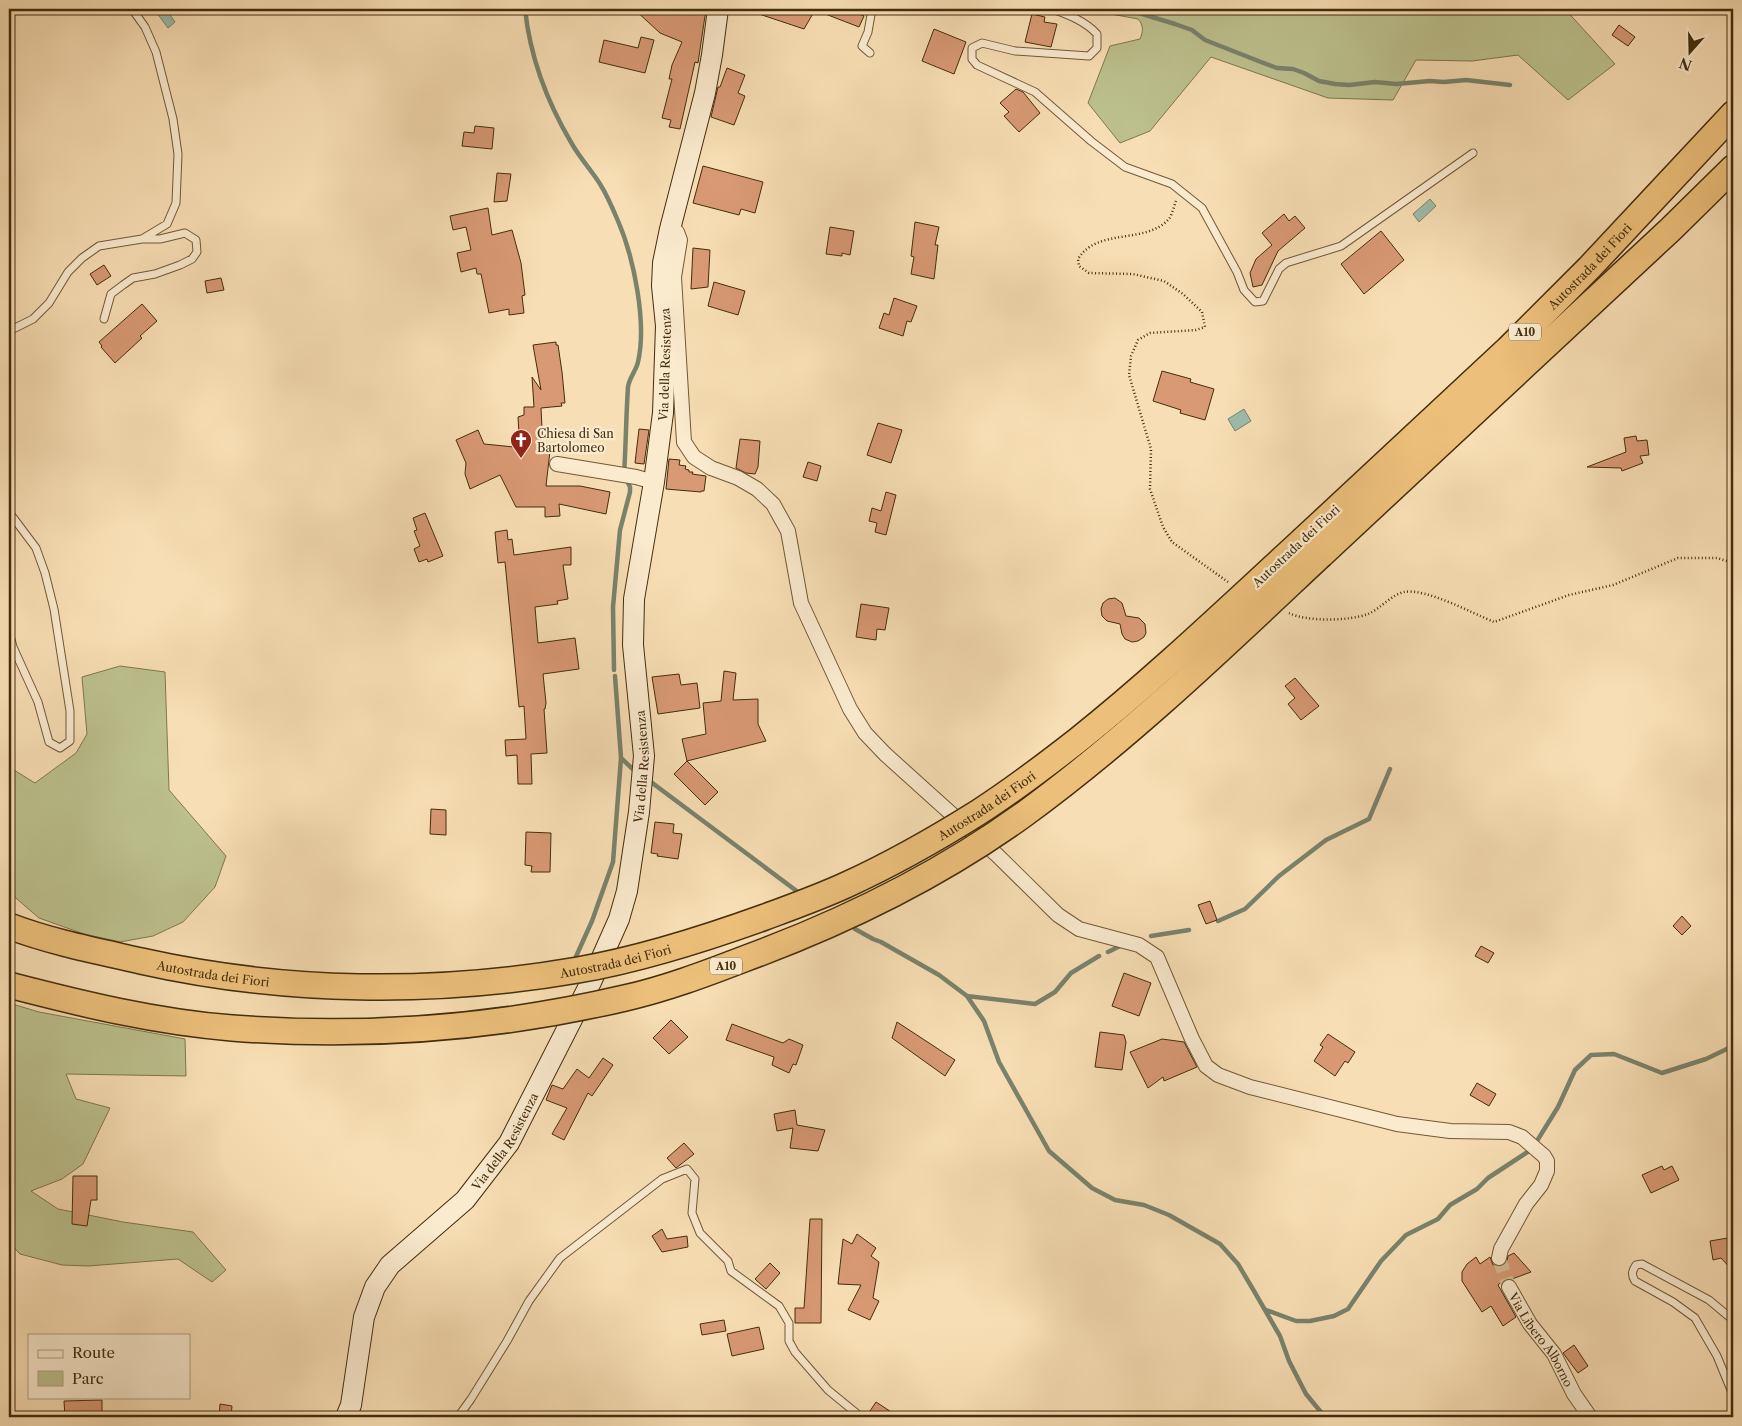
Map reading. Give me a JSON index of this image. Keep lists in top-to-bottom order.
{
  "streets": {
    "highway": ["Autostrada dei Fiori", "A10"],
    "street": ["Via della Resistenza", "Via Libero Alborno"]
  },
  "places": {
    "church": ["Chiesa di San Bartolomeo"]
  },
  "legend": ["Route", "Parc"],
  "north": "bottom"
}
